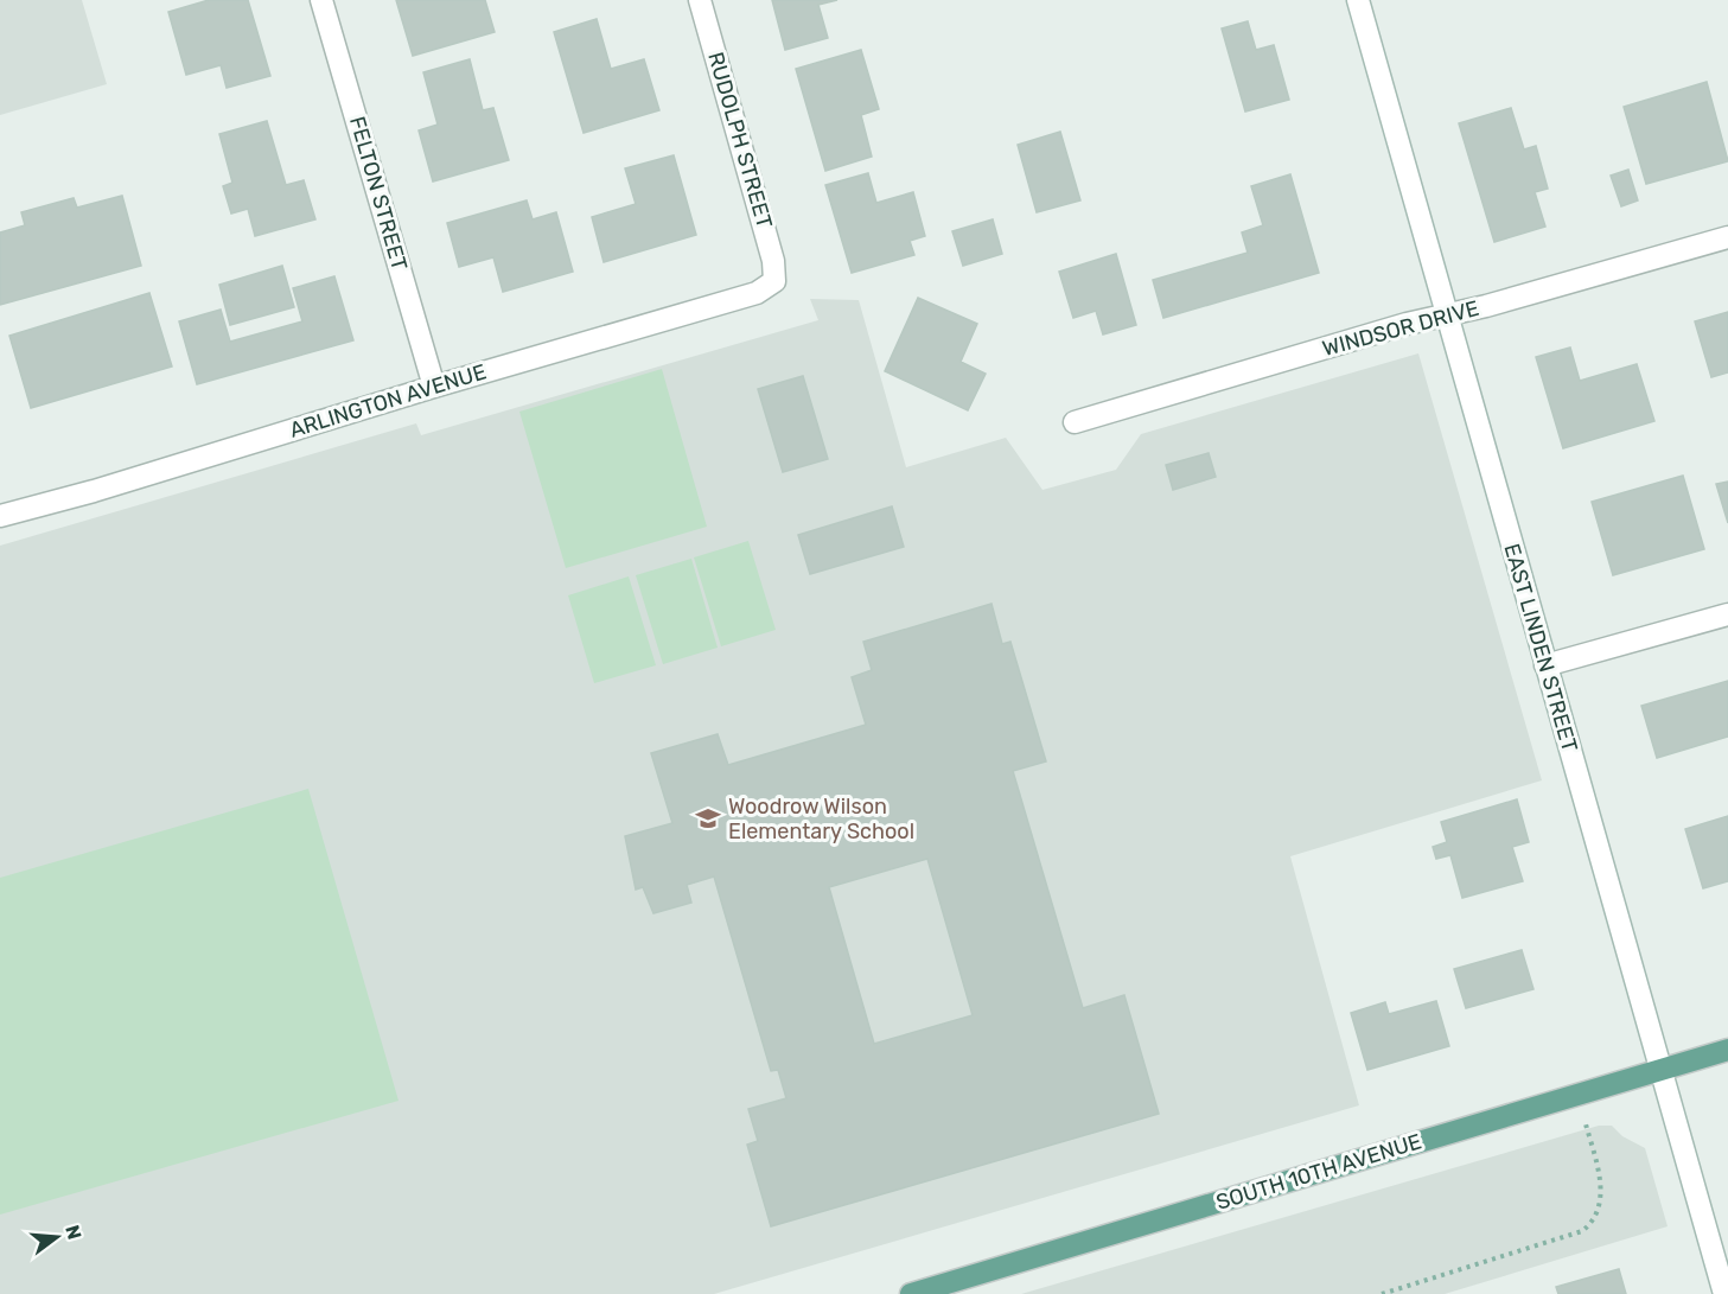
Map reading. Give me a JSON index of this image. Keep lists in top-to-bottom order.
{
  "streets": {
    "main road": ["SOUTH 10TH AVENUE"],
    "street": [
      "RUDOLPH STREET",
      "FELTON STREET",
      "WINDSOR DRIVE",
      "ARLINGTON AVENUE",
      "EAST LINDEN STREET"
    ]
  },
  "crossings": [
    ["RUDOLPH STREET", "ARLINGTON AVENUE"],
    ["FELTON STREET", "ARLINGTON AVENUE"],
    ["WINDSOR DRIVE", "EAST LINDEN STREET"],
    ["EAST LINDEN STREET", "SOUTH 10TH AVENUE"]
  ],
  "places": {
    "school or university": ["Woodrow Wilson Elementary School"]
  },
  "north": "right"
}
